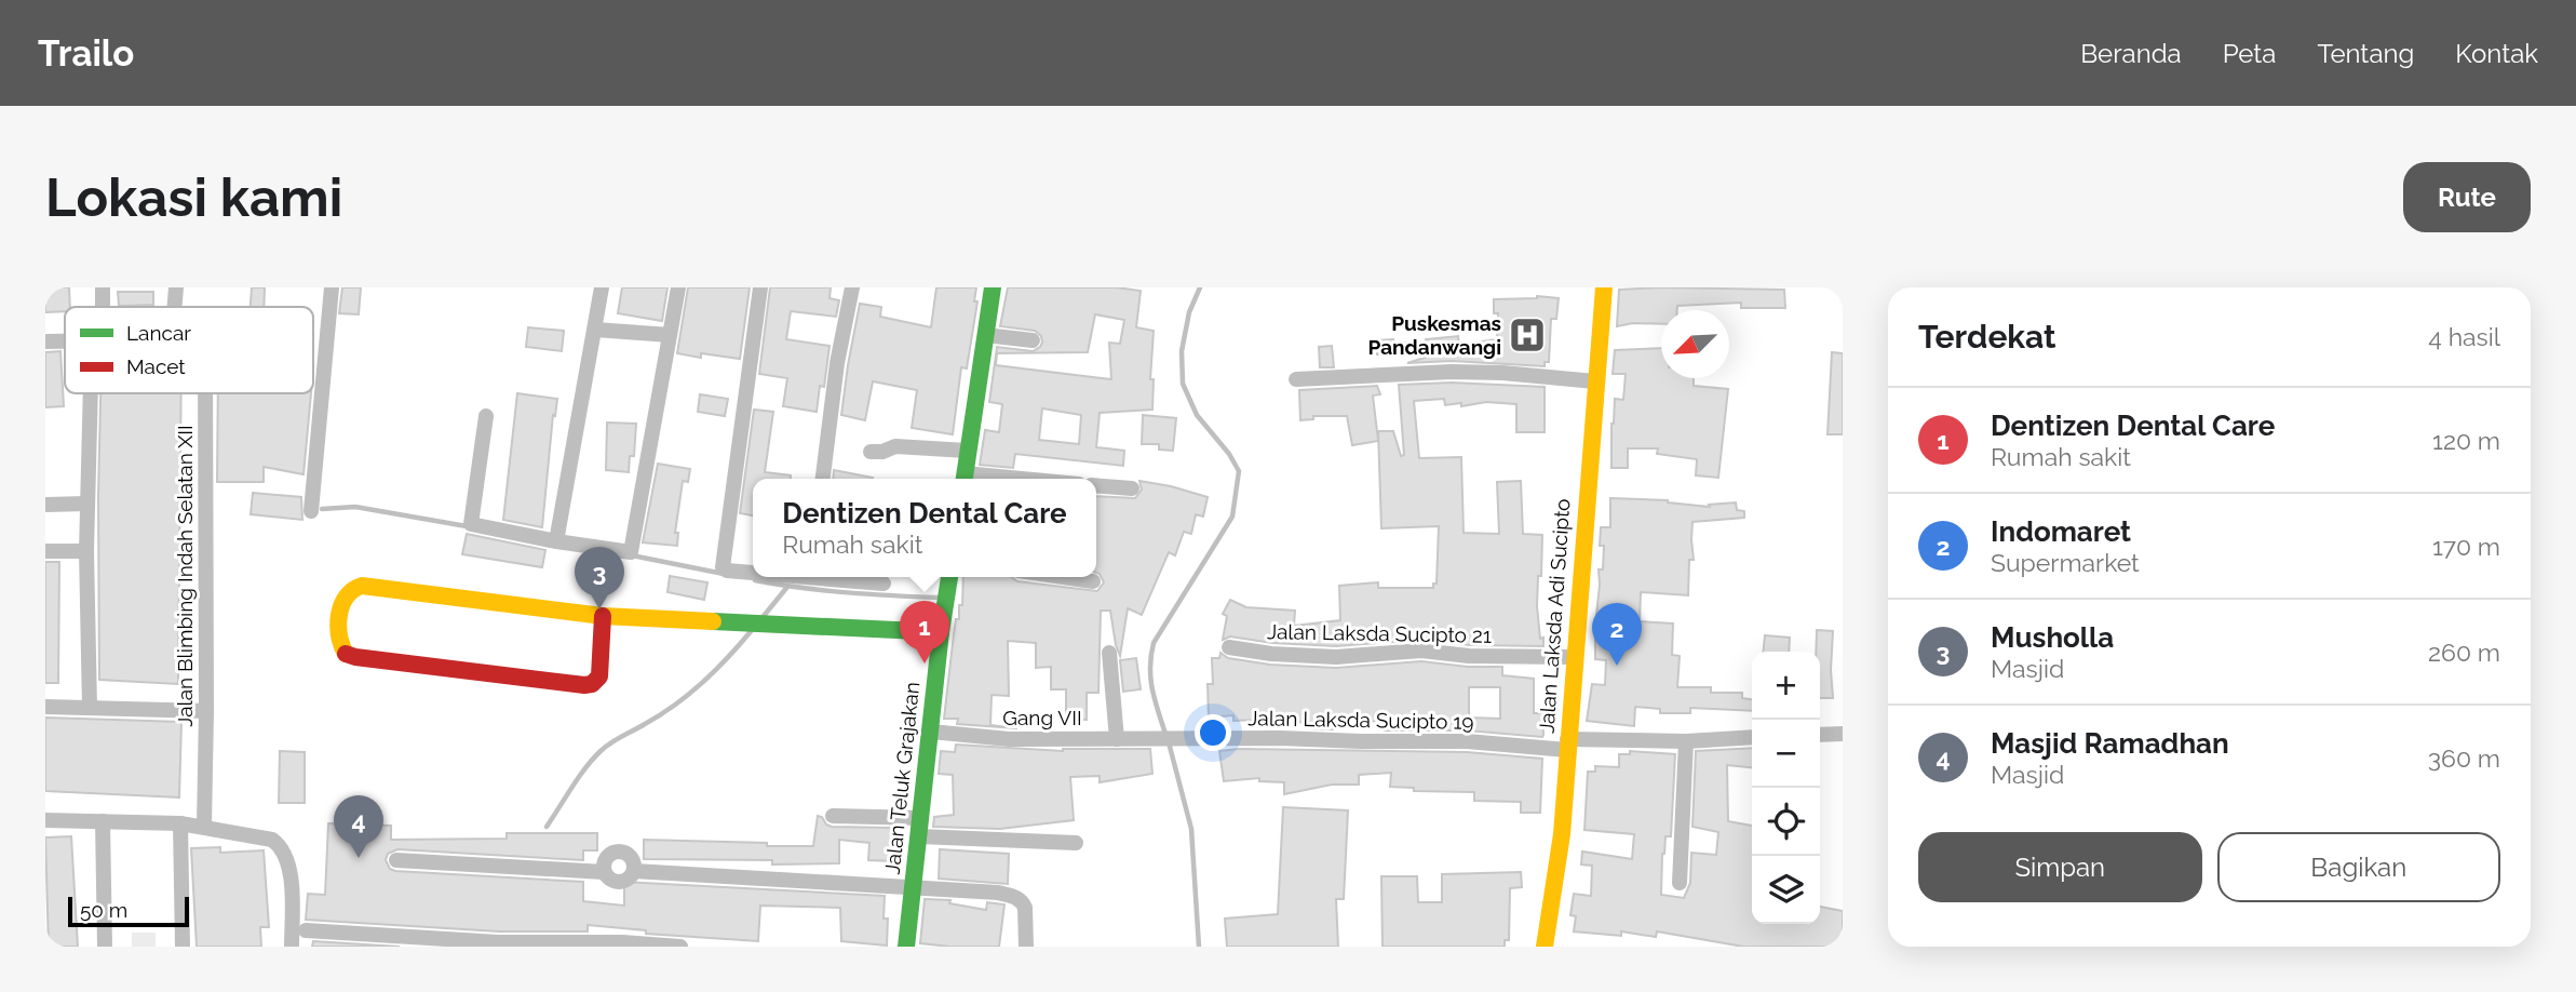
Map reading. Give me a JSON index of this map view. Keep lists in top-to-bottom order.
{
  "streets": {
    "street": [
      "Jalan Blimbing Indah Selatan XII",
      "Jalan Laksda Adi Sucipto",
      "Jalan Laksda Sucipto 21",
      "Gang VII",
      "Jalan Laksda Sucipto 19",
      "Jalan Teluk Grajakan"
    ]
  },
  "crossings": [
    ["Jalan Laksda Adi Sucipto", "Jalan Laksda Sucipto 21"],
    ["Jalan Laksda Adi Sucipto", "Jalan Laksda Sucipto 19"],
    ["Gang VII", "Jalan Laksda Sucipto 19"],
    ["Gang VII", "Jalan Teluk Grajakan"]
  ],
  "places": {
    "hospital": ["Puskesmas Pandanwangi"]
  },
  "legend": ["Lancar", "Macet"],
  "scale_bar": "50 m",
  "north": "bottom left",
  "page": {
    "header": "Trailo",
    "nav": [
      "Beranda",
      "Peta",
      "Tentang",
      "Kontak"
    ],
    "buttons": [
      "Rute",
      ["Simpan", "Bagikan"]
    ],
    "title": "Lokasi kami",
    "heading": ["Terdekat", "4 hasil"],
    "list": [
      {
        "mark": "1",
        "name": "Dentizen Dental Care",
        "note": "Rumah sakit",
        "value": "120 m"
      },
      {
        "mark": "2",
        "name": "Indomaret",
        "note": "Supermarket",
        "value": "170 m"
      },
      {
        "mark": "3",
        "name": "Musholla",
        "note": "Masjid",
        "value": "260 m"
      },
      {
        "mark": "4",
        "name": "Masjid Ramadhan",
        "note": "Masjid",
        "value": "360 m"
      }
    ],
    "popup": ["Dentizen Dental Care", "Rumah sakit"],
    "pins": [
      "3",
      "1",
      "2",
      "4"
    ],
    "map_buttons": ["+", "−"],
    "scale": "50 m"
  }
}
